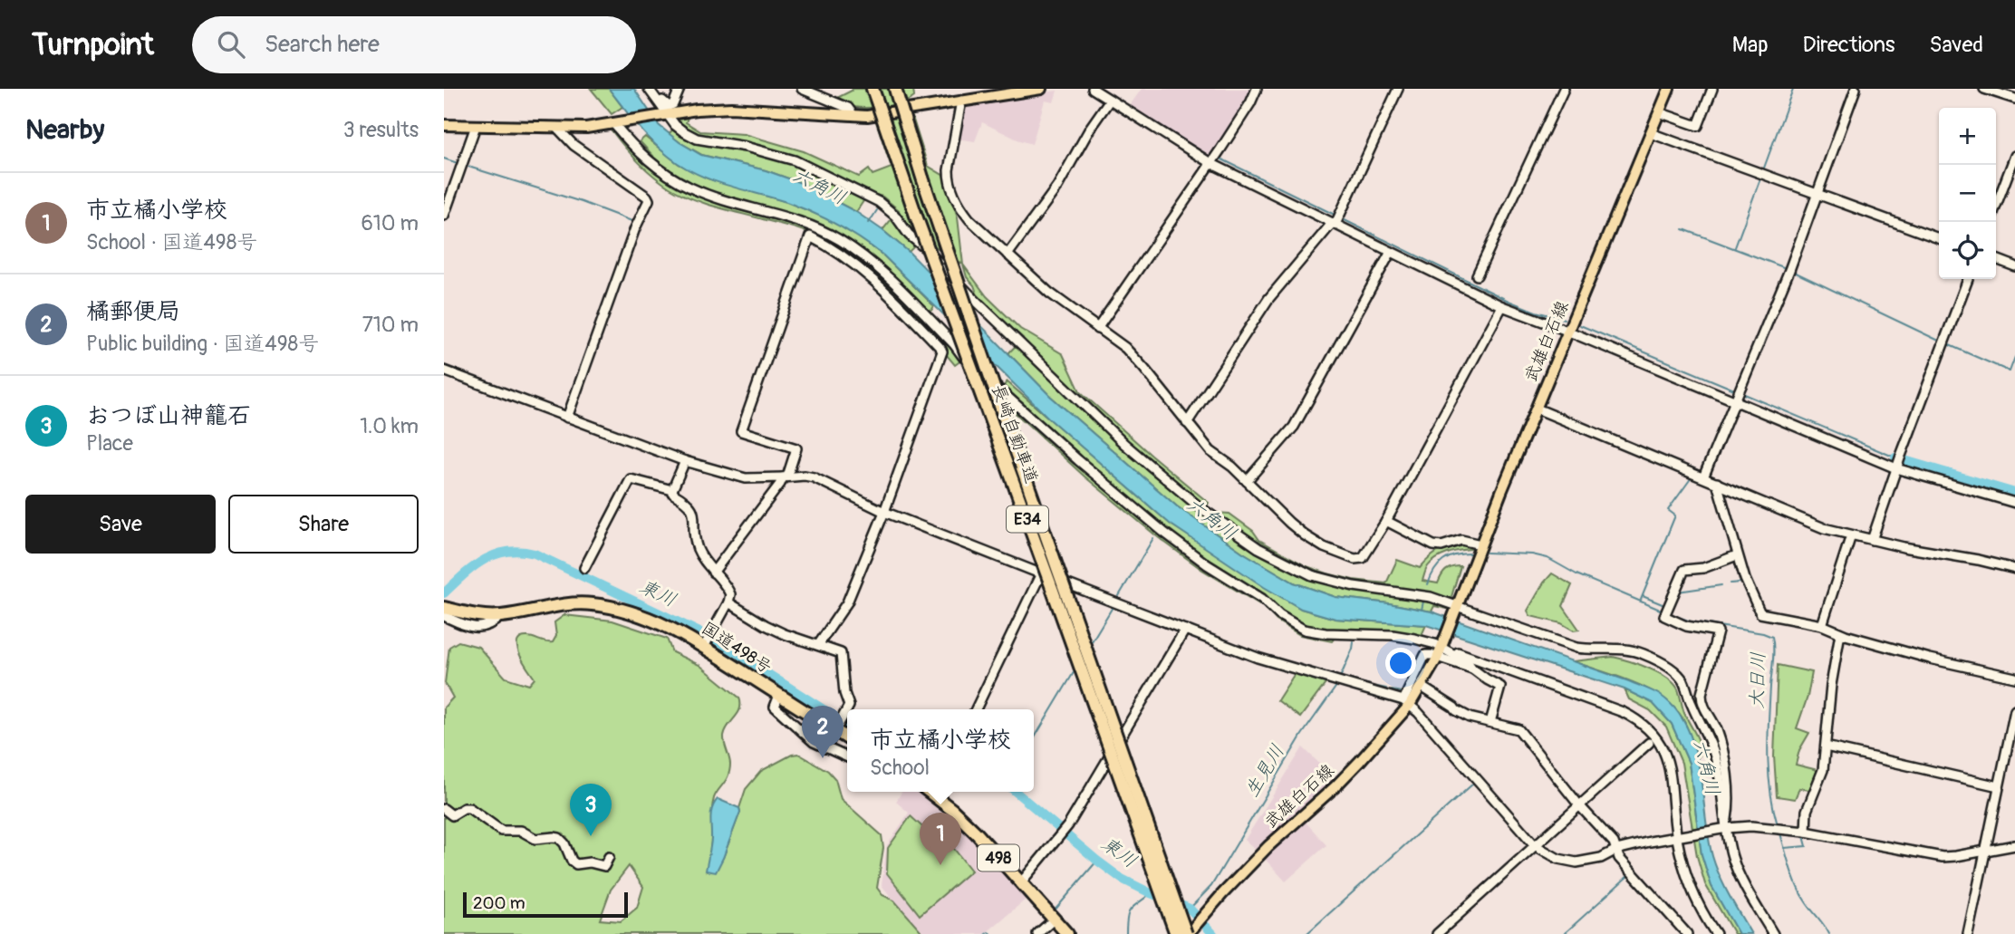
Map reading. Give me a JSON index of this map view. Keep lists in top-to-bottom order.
{
  "streets": {
    "highway": [
      "長崎自動車道",
      "E34",
      "国道498号",
      "498"
    ],
    "main road": ["武雄白石線"]
  },
  "crossings": [
    ["武雄白石線", "長崎自動車道"]
  ],
  "water": [
    "六角川",
    "東川",
    "大日川",
    "生見川"
  ],
  "scale_bar": "200 m",
  "page": {
    "header": "Turnpoint",
    "search": "Search here",
    "nav": ["Map", "Directions", "Saved"],
    "heading": ["Nearby", "3 results"],
    "map_buttons": ["+", "−"],
    "list": [
      {
        "mark": "1",
        "name": "市立橘小学校",
        "note": "School · 国道498号",
        "value": "610 m"
      },
      {
        "mark": "2",
        "name": "橘郵便局",
        "note": "Public building · 国道498号",
        "value": "710 m"
      },
      {
        "mark": "3",
        "name": "おつぼ山神籠石",
        "note": "Place",
        "value": "1.0 km"
      }
    ],
    "buttons": ["Save", "Share"],
    "pins": ["2", "3", "1"],
    "popup": ["市立橘小学校", "School"],
    "scale": "200 m"
  }
}
